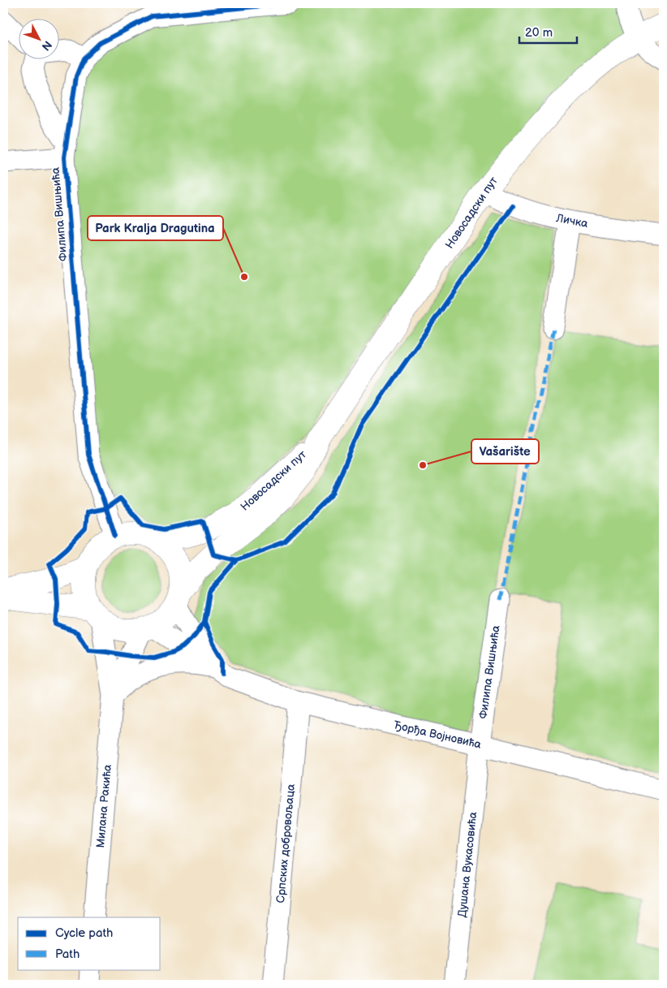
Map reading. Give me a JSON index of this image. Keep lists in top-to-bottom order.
{
  "streets": {
    "main road": ["Новосадски пут"],
    "street": [
      "Филипа Вишњића",
      "Личка",
      "Ђорђа Војновића",
      "Милана Ракића",
      "Српских добровољаца",
      "Душана Вукасовића"
    ]
  },
  "crossings": [
    ["Новосадски пут", "Филипа Вишњића"],
    ["Новосадски пут", "Личка"],
    ["Новосадски пут", "Ђорђа Војновића"],
    ["Новосадски пут", "Милана Ракића"],
    ["Филипа Вишњића", "Ђорђа Војновића"],
    ["Филипа Вишњића", "Милана Ракића"],
    ["Филипа Вишњића", "Душана Вукасовића"],
    ["Ђорђа Војновића", "Милана Ракића"],
    ["Ђорђа Војновића", "Српских добровољаца"],
    ["Ђорђа Војновића", "Душана Вукасовића"]
  ],
  "places": ["Park Kralja Dragutina", "Vašarište"],
  "legend": ["Cycle path", "Path"],
  "scale_bar": "20 m",
  "north": "bottom right"
}
